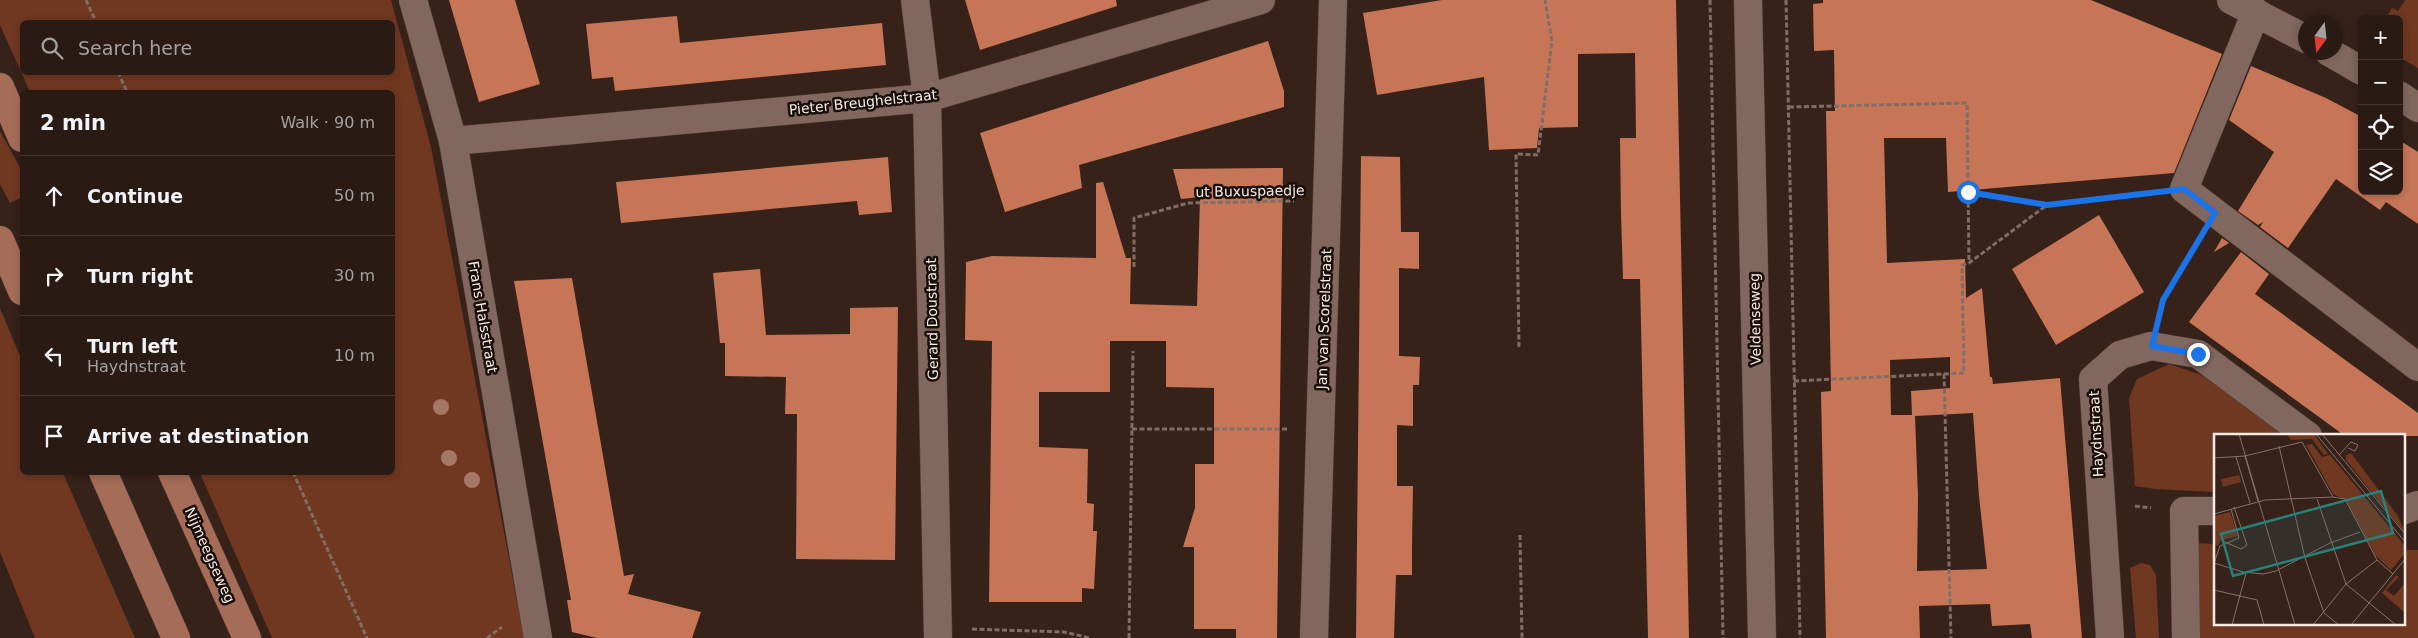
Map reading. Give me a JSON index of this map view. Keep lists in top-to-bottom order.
{
  "streets": {
    "main road": ["Nijmeegseweg"],
    "street": [
      "Pieter Breughelstraat",
      "Frans Halsstraat",
      "Gerard Doustraat",
      "Jan van Scorelstraat",
      "Veldenseweg",
      "Haydnstraat"
    ],
    "path": ["ut Buxuspaedje"]
  },
  "crossings": [
    ["Pieter Breughelstraat", "Frans Halsstraat"],
    ["Pieter Breughelstraat", "Gerard Doustraat"],
    ["ut Buxuspaedje", "Jan van Scorelstraat"]
  ],
  "north": "bottom",
  "page": {
    "map_buttons": ["+", "−"],
    "search": "Search here",
    "heading": ["2 min", "Walk · 90 m"],
    "list": [
      ["Continue", "50 m"],
      ["Turn right", "30 m"],
      ["Turn left", "Haydnstraat", "10 m"],
      "Arrive at destination"
    ]
  }
}
